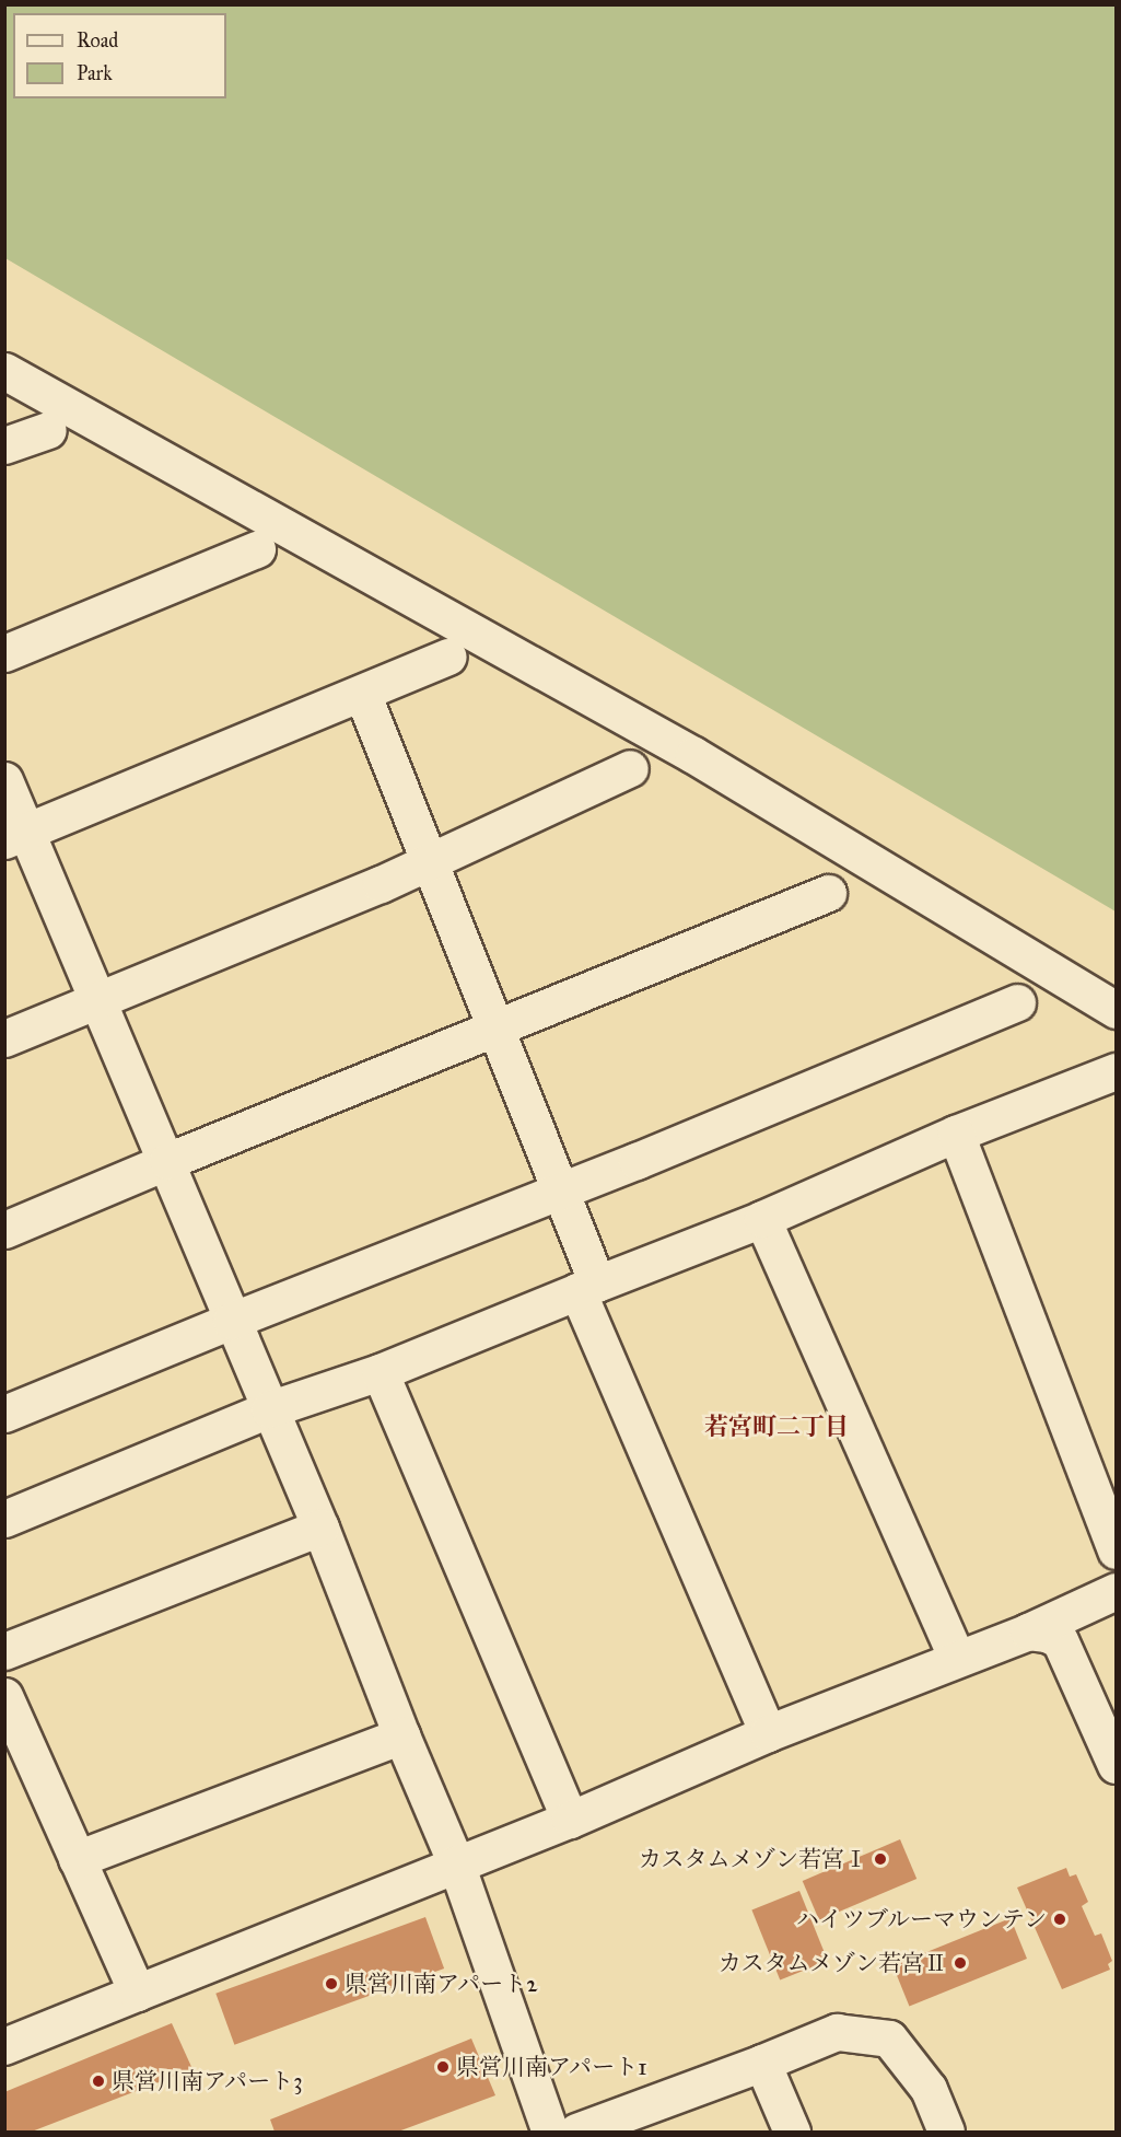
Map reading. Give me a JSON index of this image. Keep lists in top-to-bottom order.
{
  "districts": ["若宮町二丁目"],
  "places": [
    "カスタムメゾン若宮Ⅰ",
    "ハイツブルーマウンテン",
    "カスタムメゾン若宮Ⅱ",
    "県営川南アパート2",
    "県営川南アパート1",
    "県営川南アパート3"
  ],
  "legend": ["Road", "Park"]
}
